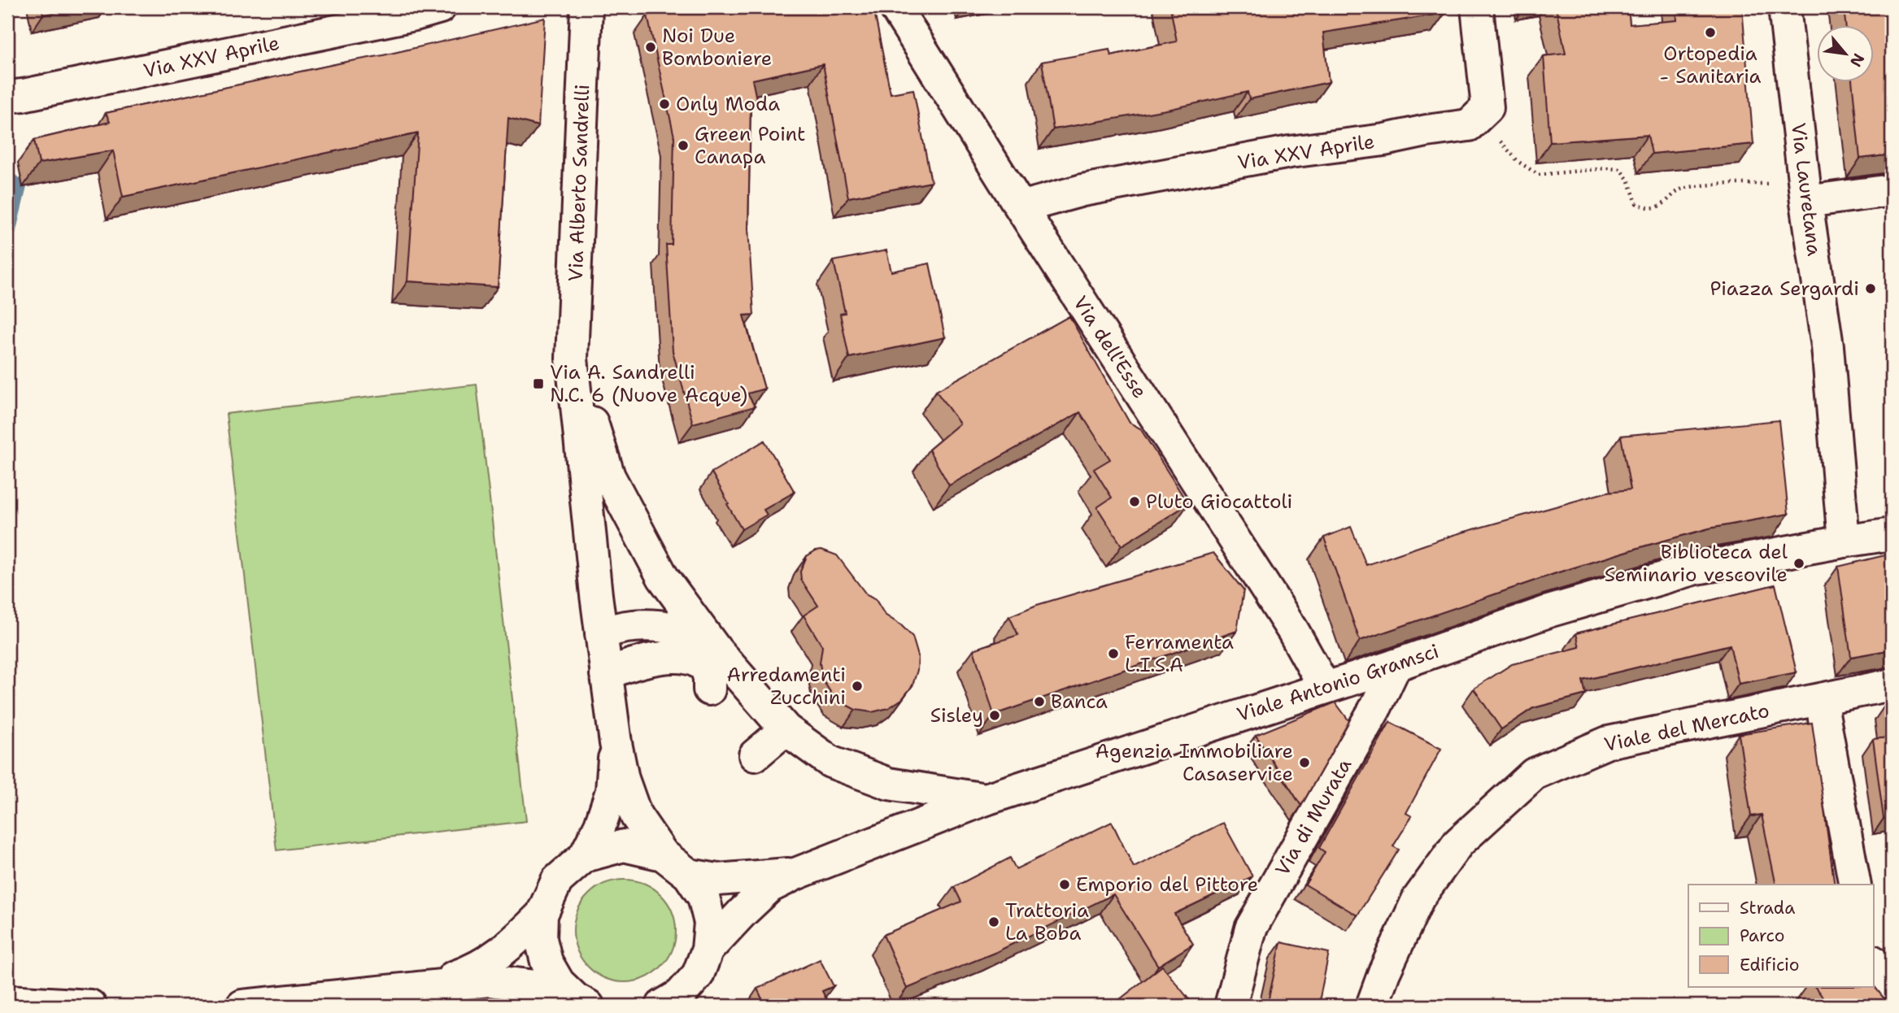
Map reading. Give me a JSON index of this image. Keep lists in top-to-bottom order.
{
  "streets": {
    "street": [
      "Via XXV Aprile",
      "Via Alberto Sandrelli",
      "Via Lauretana",
      "Via dell'Esse",
      "Viale Antonio Gramsci",
      "Viale del Mercato",
      "Via di Murata"
    ]
  },
  "crossings": [
    ["Via XXV Aprile", "Via dell'Esse"],
    ["Via Alberto Sandrelli", "Viale Antonio Gramsci"],
    ["Via Lauretana", "Viale Antonio Gramsci"],
    ["Via dell'Esse", "Viale Antonio Gramsci"],
    ["Viale Antonio Gramsci", "Via di Murata"]
  ],
  "places": {
    "other": [
      "Ortopedia - Sanitaria",
      "Noi Due Bomboniere",
      "Only Moda",
      "Green Point Canapa",
      "Piazza Sergardi",
      "Pluto Giocattoli",
      "Biblioteca del Seminario vescovile",
      "Ferramenta L.I.S.A",
      "Arredamenti Zucchini",
      "Banca",
      "Sisley",
      "Agenzia Immobiliare Casaservice",
      "Emporio del Pittore",
      "Trattoria La Boba"
    ],
    "transit": ["Via A. Sandrelli N.C. 6 (Nuove Acque)"]
  },
  "legend": ["Strada", "Parco", "Edificio"],
  "north": "bottom right"
}
